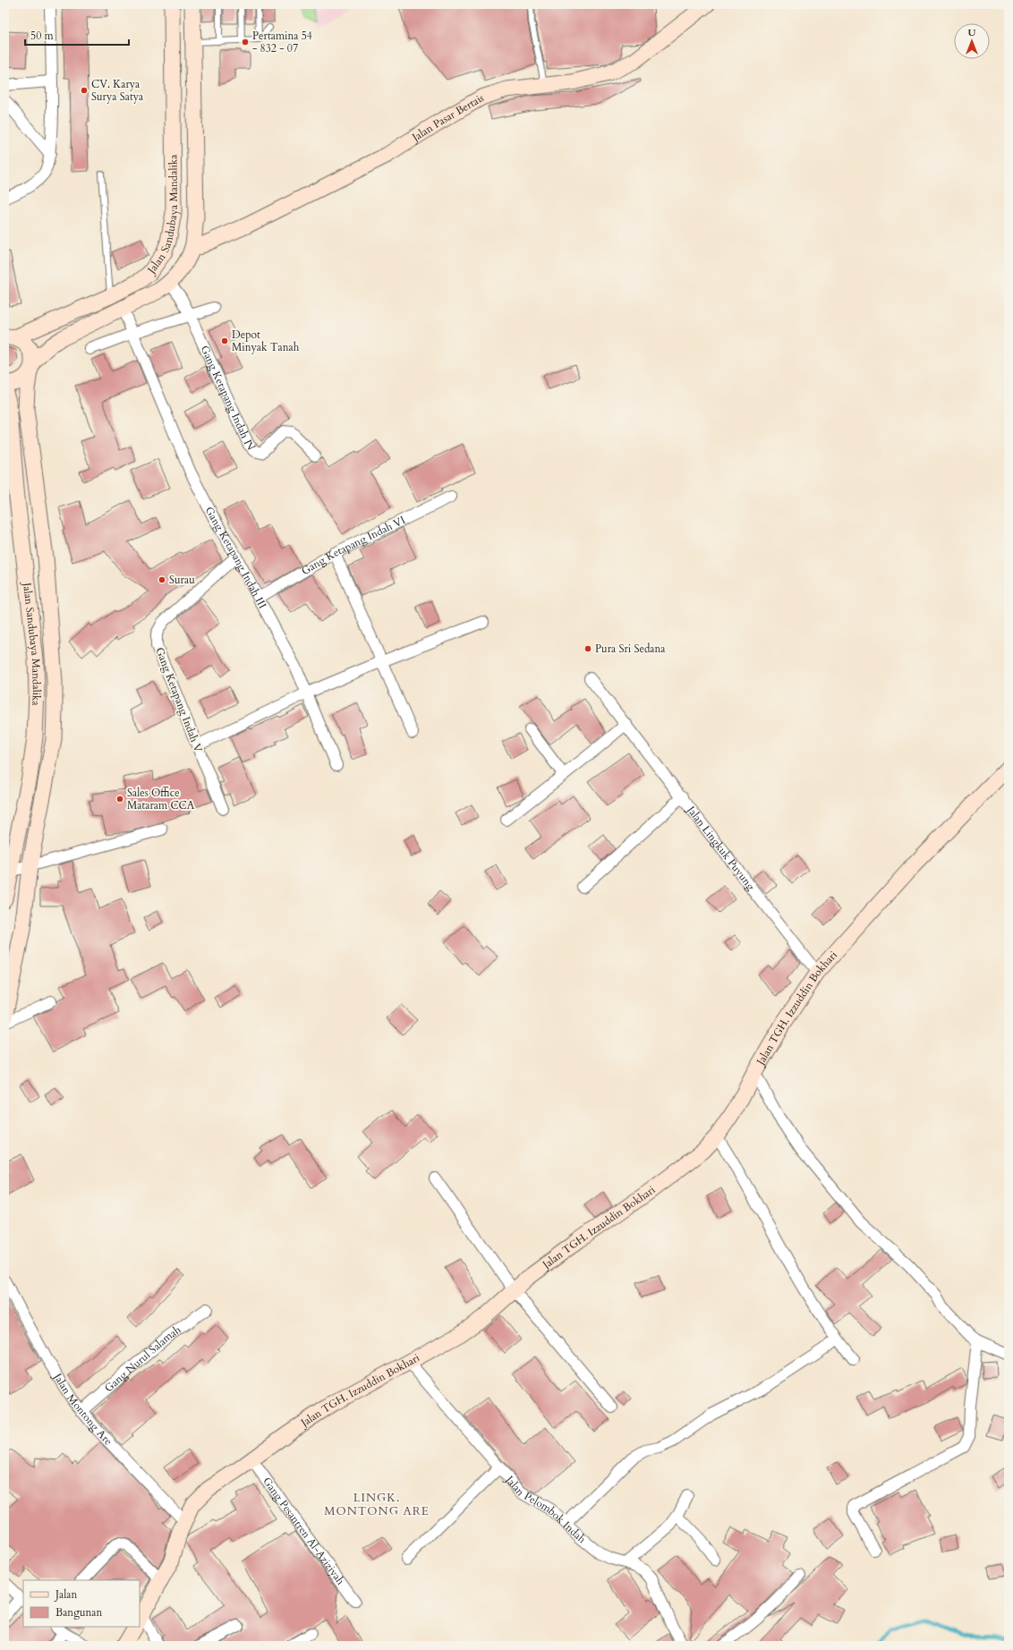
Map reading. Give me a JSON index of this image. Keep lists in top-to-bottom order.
{
  "streets": {
    "main road": ["Jalan Pasar Bertais", "Jalan Sandubaya Mandalika", "Jalan TGH. Izzuddin Bokhari"],
    "street": [
      "Gang Ketapang Indah IV",
      "Gang Ketapang Indah VI",
      "Gang Ketapang Indah III",
      "Gang Ketapang Indah V",
      "Jalan Lingkuk Puyung",
      "Gang Nurul Salamah",
      "Jalan Montong Are",
      "Jalan Pelombok Indah",
      "Gang Pesantren Al-Aziziyah"
    ]
  },
  "crossings": [
    ["Gang Ketapang Indah VI", "Gang Ketapang Indah III"],
    ["Gang Ketapang Indah III", "Gang Ketapang Indah V"],
    ["Jalan Lingkuk Puyung", "Jalan TGH. Izzuddin Bokhari"],
    ["Jalan TGH. Izzuddin Bokhari", "Jalan Montong Are"],
    ["Jalan TGH. Izzuddin Bokhari", "Jalan Pelombok Indah"],
    ["Jalan TGH. Izzuddin Bokhari", "Gang Pesantren Al-Aziziyah"],
    ["Gang Nurul Salamah", "Jalan Montong Are"]
  ],
  "districts": ["LINGK. MONTONG ARE"],
  "places": [
    "Pertamina 54 - 832 - 07",
    "CV. Karya Surya Satya",
    "Depot Minyak Tanah",
    "Surau",
    "Pura Sri Sedana",
    "Sales Office Mataram CCA"
  ],
  "legend": ["Jalan", "Bangunan"],
  "scale_bar": "50 m",
  "north": "top"
}
